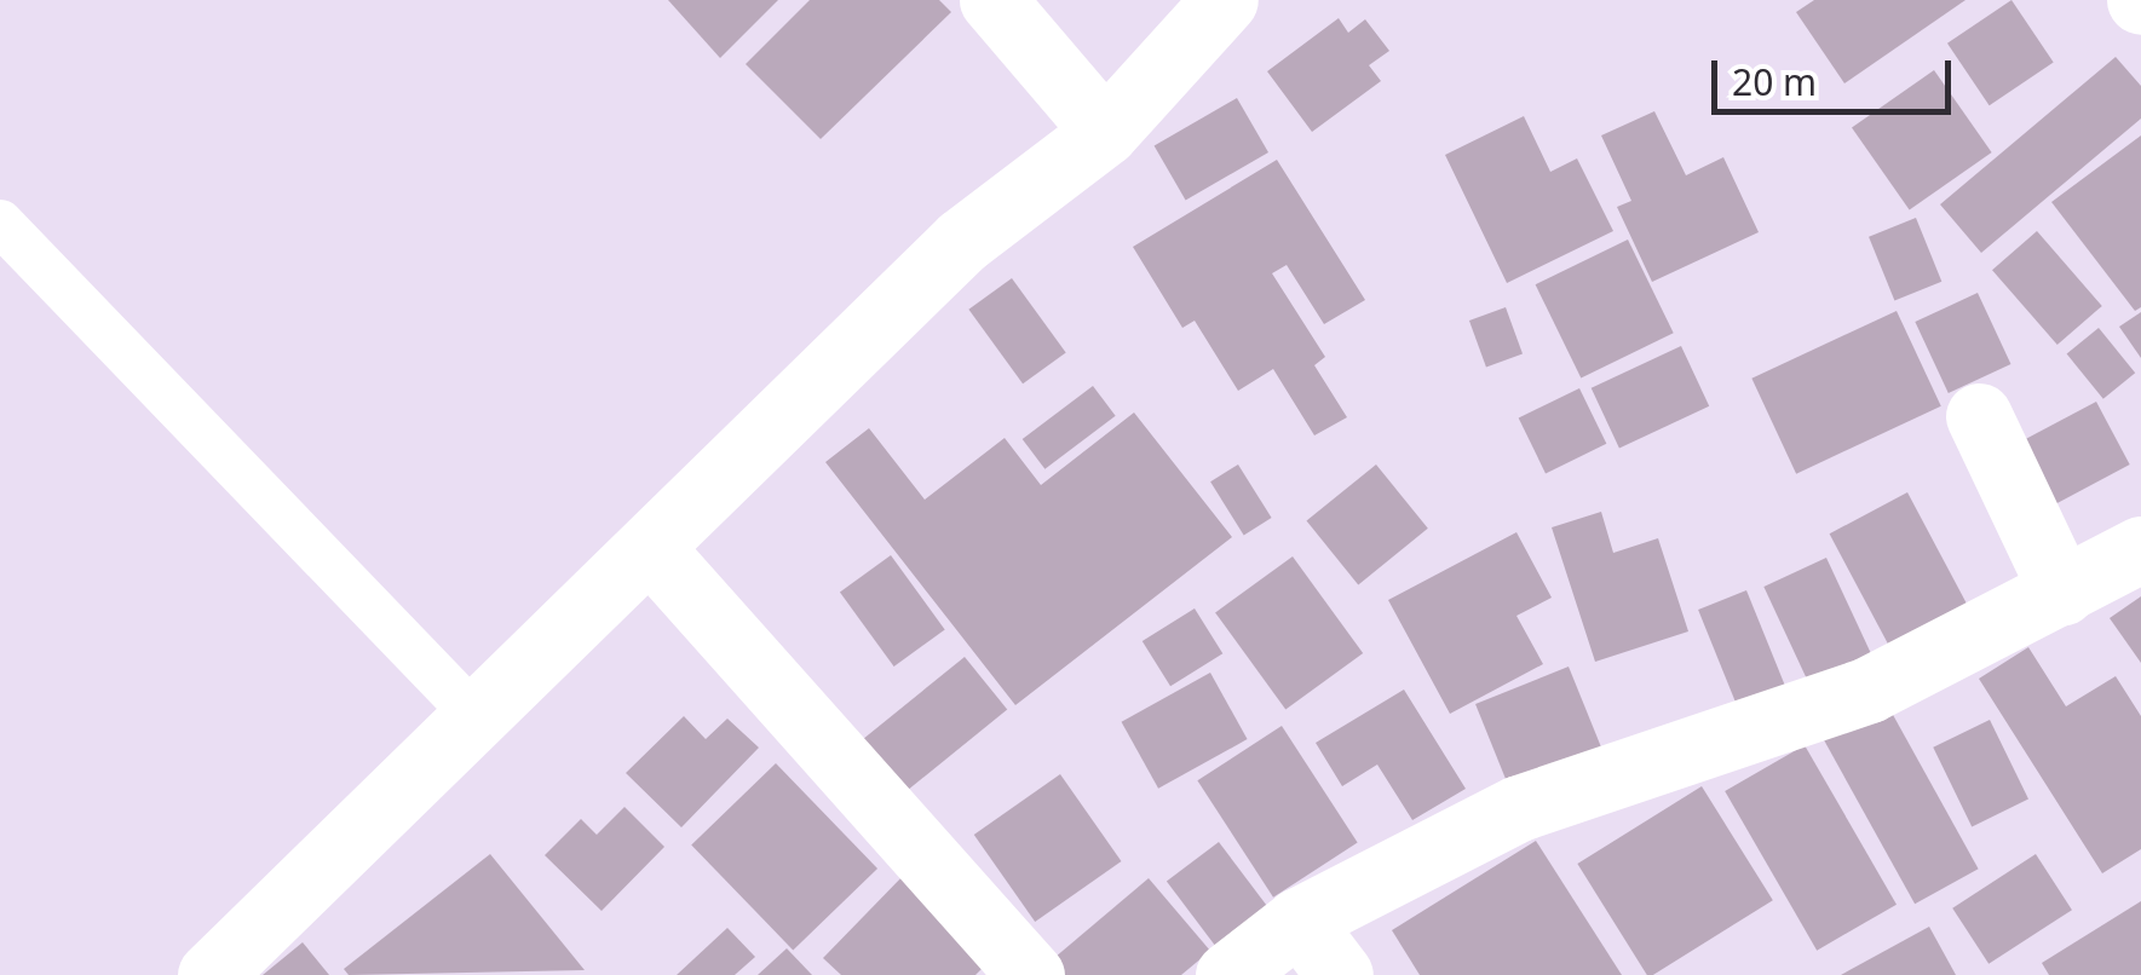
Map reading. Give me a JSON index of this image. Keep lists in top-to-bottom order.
{
  "scale_bar": "20 m"
}
